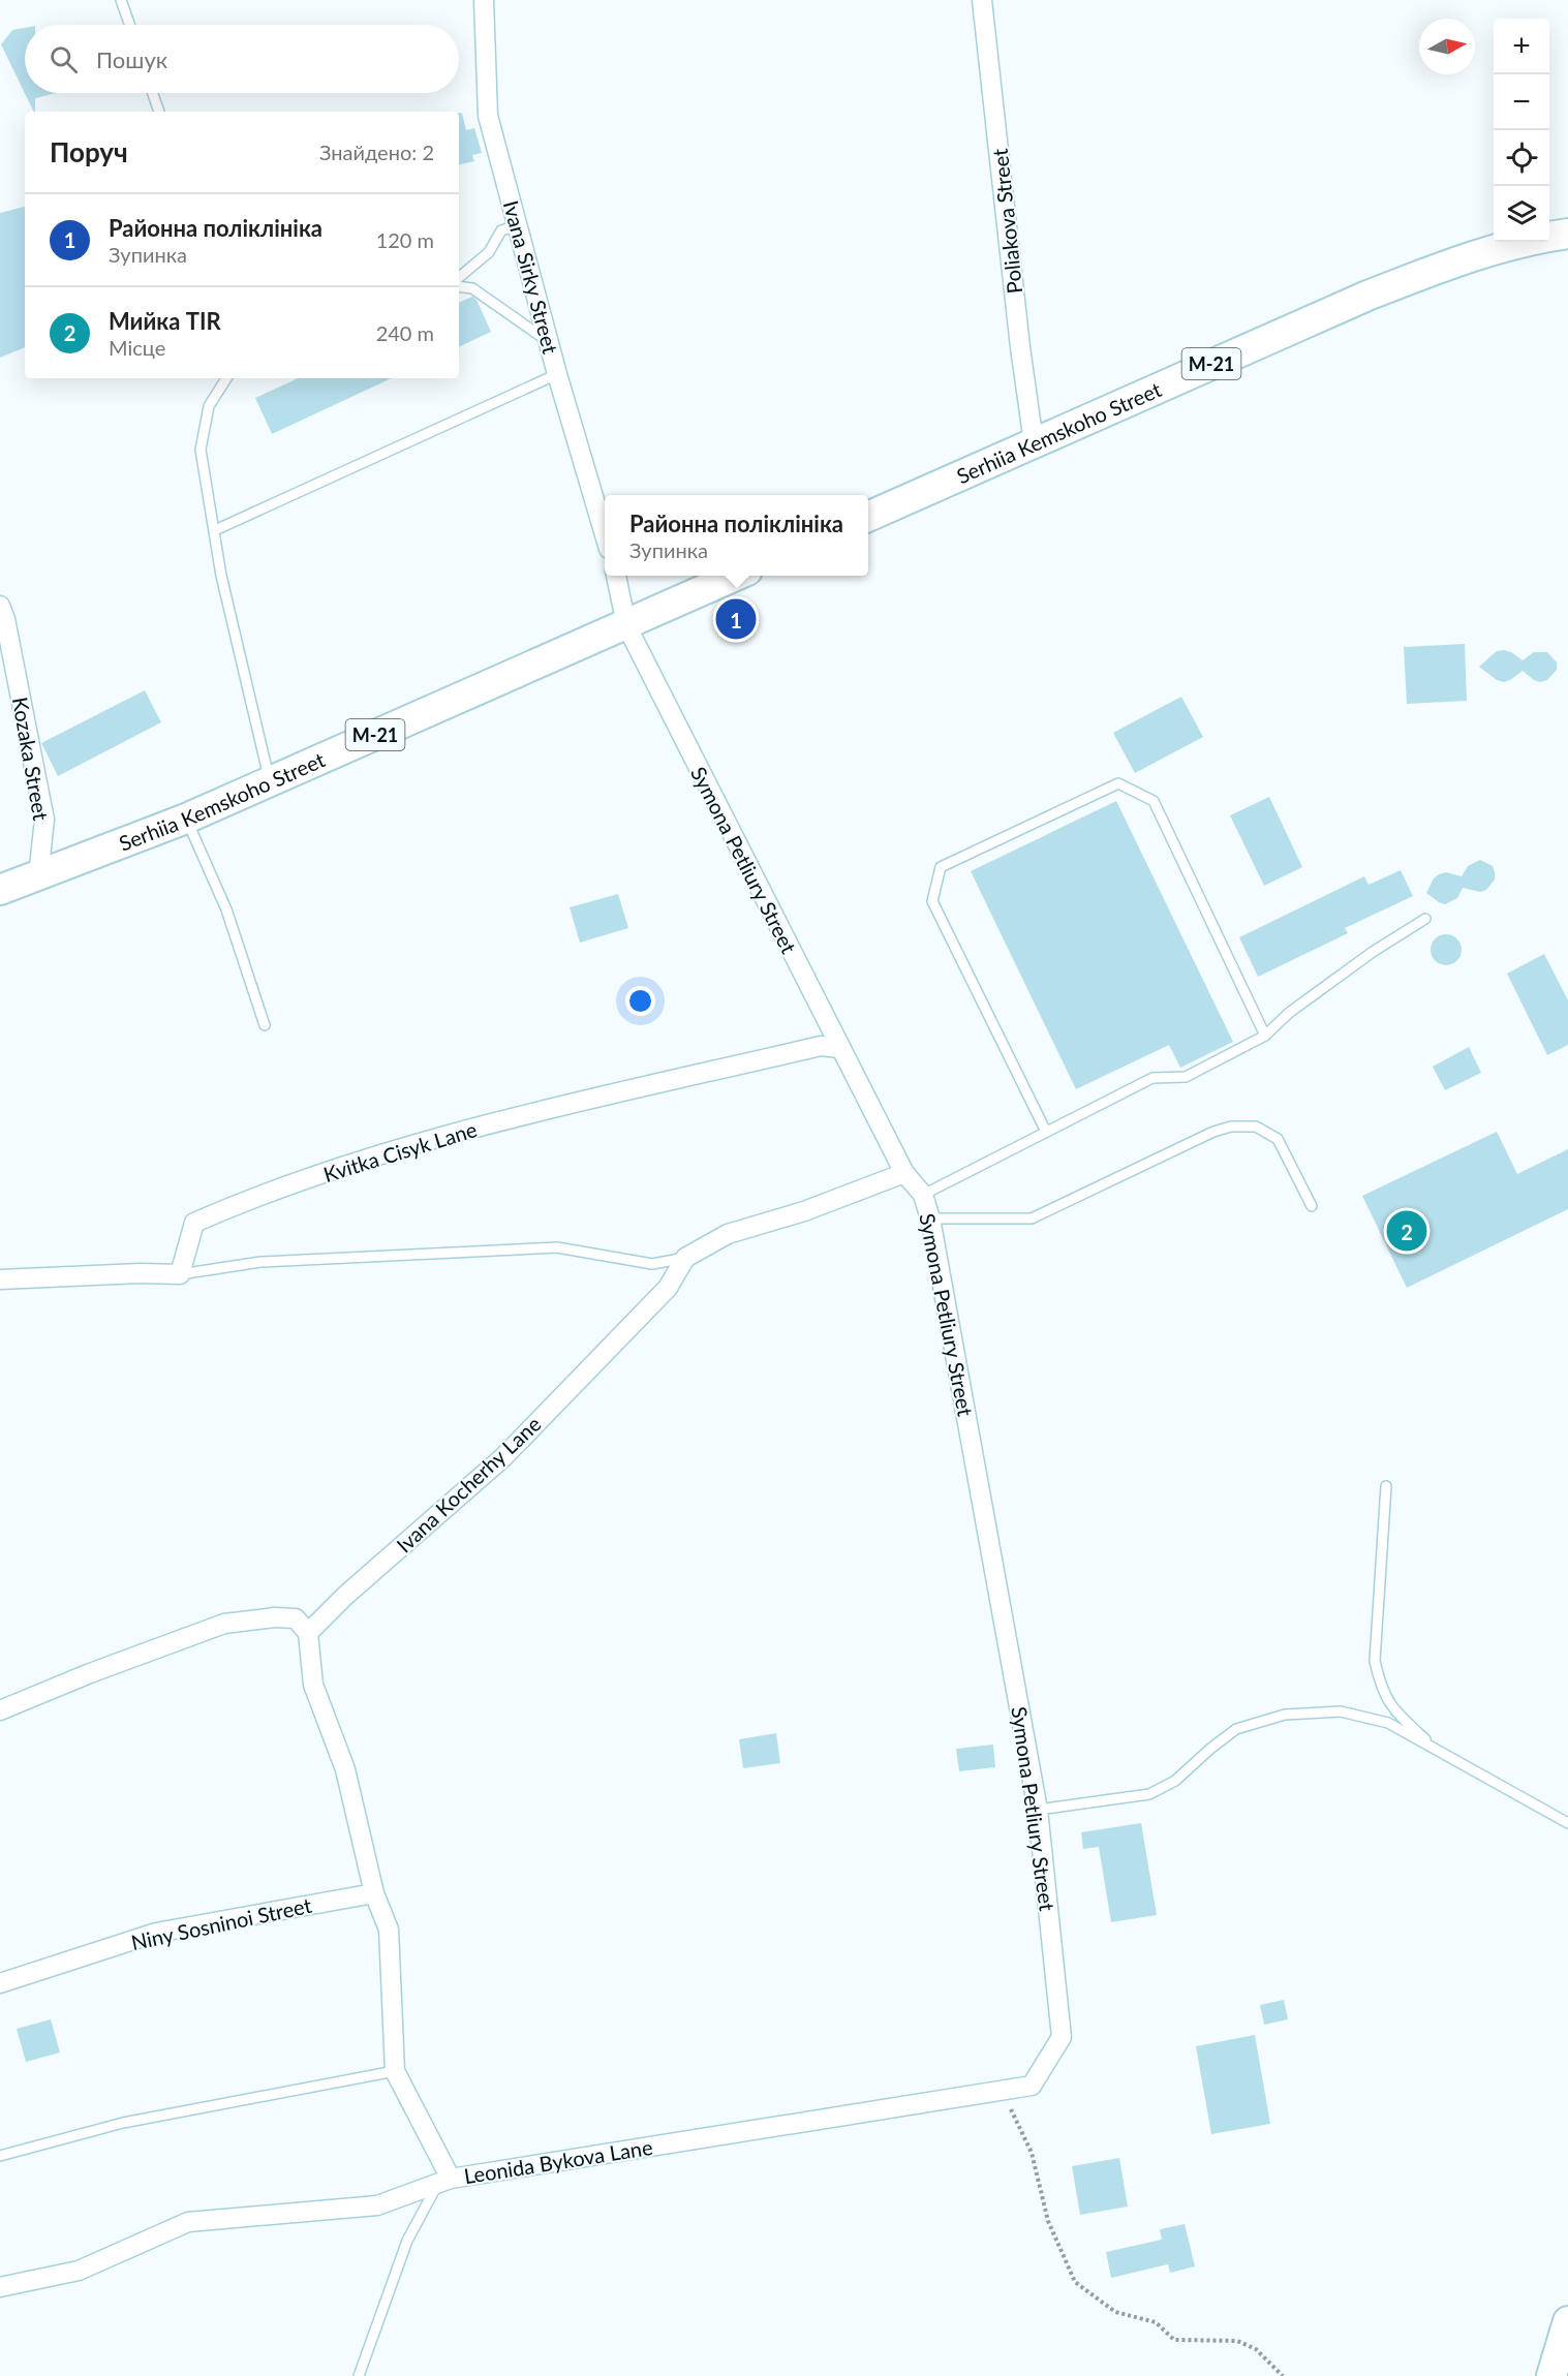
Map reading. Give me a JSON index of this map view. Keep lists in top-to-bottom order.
{
  "streets": {
    "highway": ["М-21", "Serhiia Kemskoho Street"],
    "street": [
      "Poliakova Street",
      "Ivana Sirky Street",
      "Kozaka Street",
      "Symona Petliury Street",
      "Kvitka Cisyk Lane",
      "Ivana Kocherhy Lane",
      "Niny Sosninoi Street",
      "Leonida Bykova Lane"
    ]
  },
  "crossings": [
    ["Poliakova Street", "Serhiia Kemskoho Street"],
    ["Serhiia Kemskoho Street", "Kozaka Street"],
    ["Serhiia Kemskoho Street", "Symona Petliury Street"],
    ["Symona Petliury Street", "Kvitka Cisyk Lane"],
    ["Symona Petliury Street", "Leonida Bykova Lane"]
  ],
  "north": "right",
  "page": {
    "map_buttons": ["+", "−"],
    "search": "Пошук",
    "heading": ["Поруч", "Знайдено: 2"],
    "list": [
      {
        "mark": "1",
        "name": "Районна поліклініка",
        "note": "Зупинка",
        "value": "120 m"
      },
      {
        "mark": "2",
        "name": "Мийка TIR",
        "note": "Місце",
        "value": "240 m"
      }
    ],
    "popup": ["Районна поліклініка", "Зупинка"],
    "pins": ["1", "2"]
  }
}
